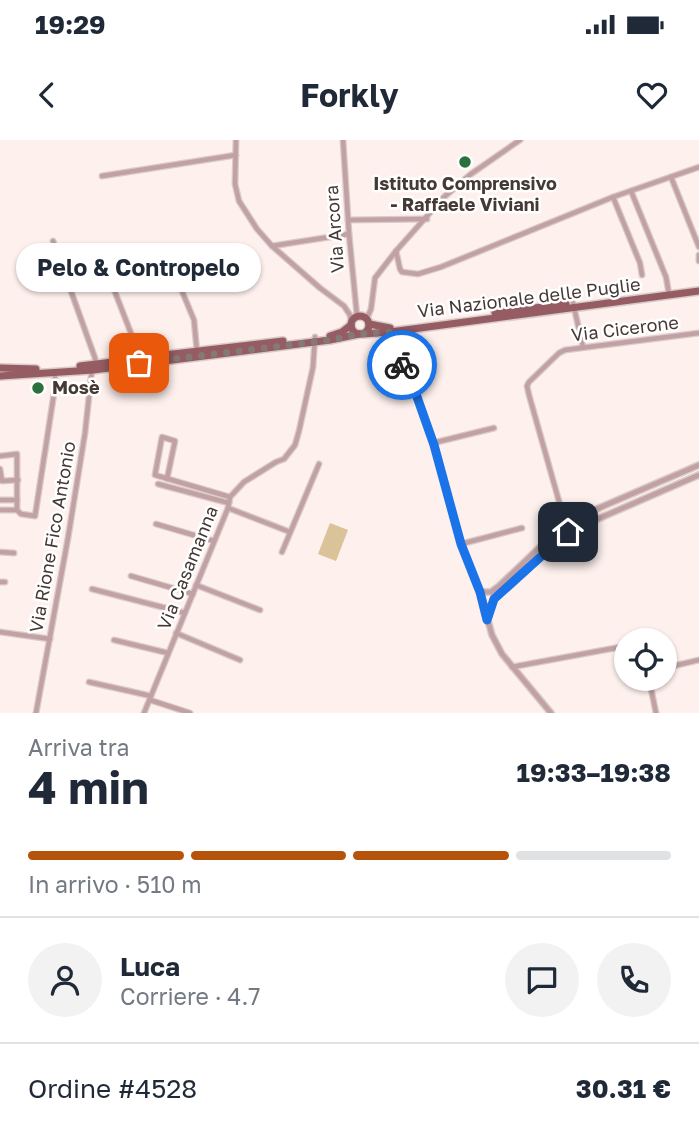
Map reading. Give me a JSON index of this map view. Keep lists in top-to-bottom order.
{
  "streets": {
    "main road": ["Via Nazionale delle Puglie"],
    "street": [
      "Via Arcora",
      "Via Cicerone",
      "Via Rione Fico Antonio",
      "Via Casamanna"
    ]
  },
  "crossings": [
    ["Via Arcora", "Via Nazionale delle Puglie"],
    ["Via Nazionale delle Puglie", "Via Rione Fico Antonio"],
    ["Via Nazionale delle Puglie", "Via Casamanna"]
  ],
  "places": ["Istituto Comprensivo - Raffaele Viviani", "Pelo & Contropelo", "Mosè"],
  "page": {
    "status": "19:29",
    "header": "Forkly",
    "bubble": "Pelo & Contropelo",
    "heading": ["4 min", "Arriva tra", "19:33–19:38"],
    "panel": [
      "Luca",
      "Corriere · 4.7",
      "Ordine #4528",
      "30.31 €"
    ],
    "bar": "In arrivo · 510 m"
  }
}
